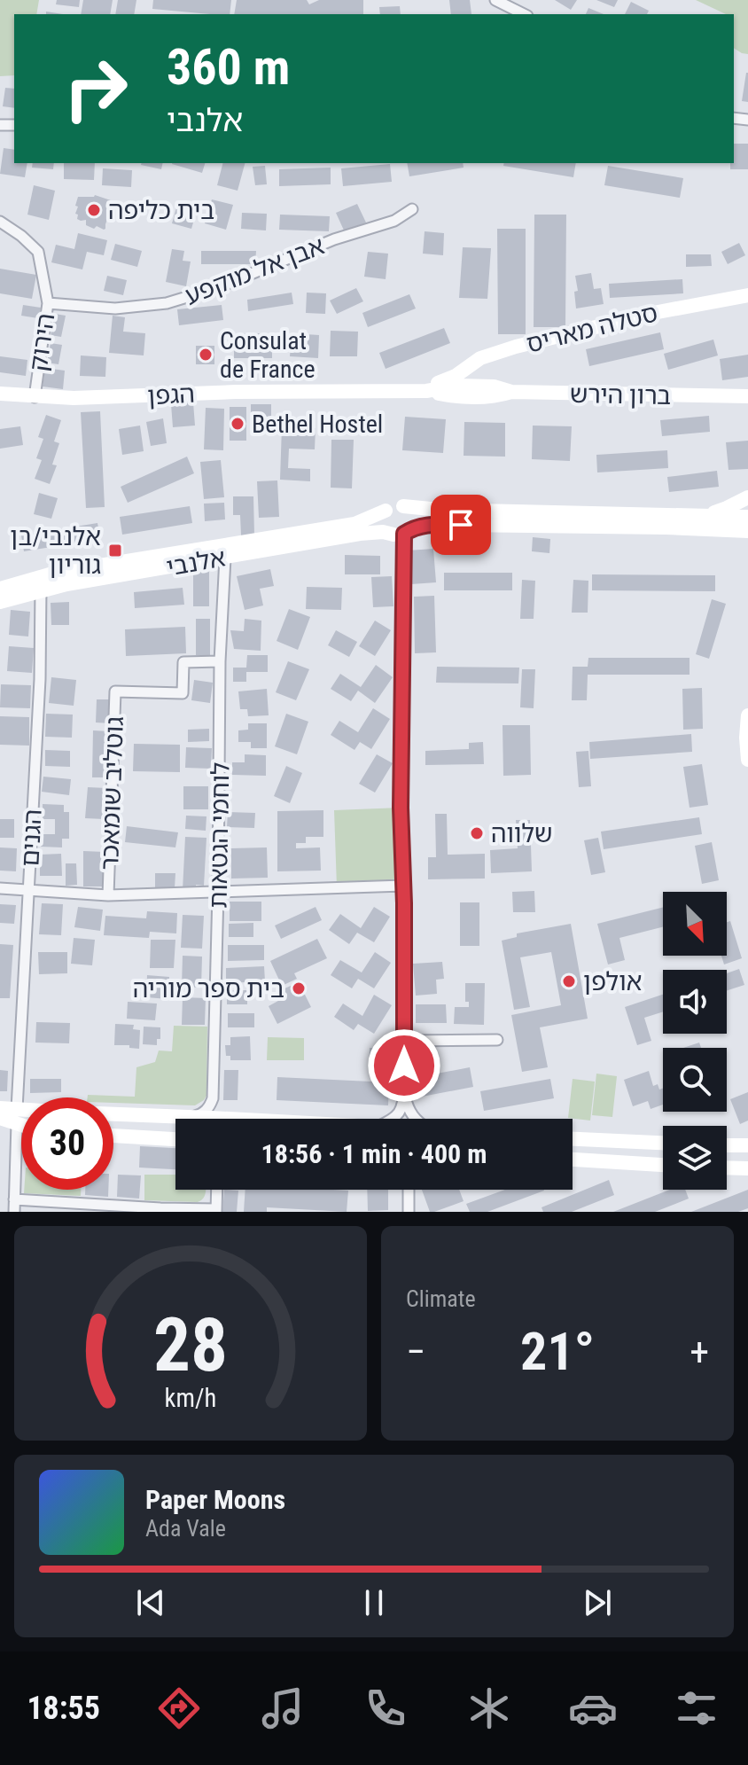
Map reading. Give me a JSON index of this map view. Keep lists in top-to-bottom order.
{
  "streets": {
    "street": [
      "אבן אל מוקפע",
      "סטלה מאריס",
      "הירוק",
      "הגפן",
      "ברון הירש",
      "אלנבי",
      "גוטליב שומאכר",
      "לוחמי הגטאות",
      "הגנים"
    ]
  },
  "crossings": [
    ["אבן אל מוקפע", "הירוק"],
    ["סטלה מאריס", "הגפן"],
    ["הירוק", "הגפן"],
    ["הגפן", "ברון הירש"],
    ["אלנבי", "לוחמי הגטאות"],
    ["אלנבי", "הגנים"],
    ["גוטליב שומאכר", "לוחמי הגטאות"]
  ],
  "places": {
    "other": [
      "בית כליפה",
      "Consulat de France",
      "Bethel Hostel",
      "שלווה",
      "אולפן",
      "בית ספר מוריה"
    ],
    "transit": ["אלנבי/בן גוריון"]
  },
  "north": "bottom right",
  "page": {
    "turn": ["360 m", "אלנבי"],
    "limit": "30",
    "trip": "18:56 · 1 min · 400 m",
    "tile": "Climate",
    "heat": ["−", "21°", "+"],
    "song": ["Paper Moons", "Ada Vale"],
    "tabs": "18:55",
    "gauge": ["28", "km/h"]
  }
}
